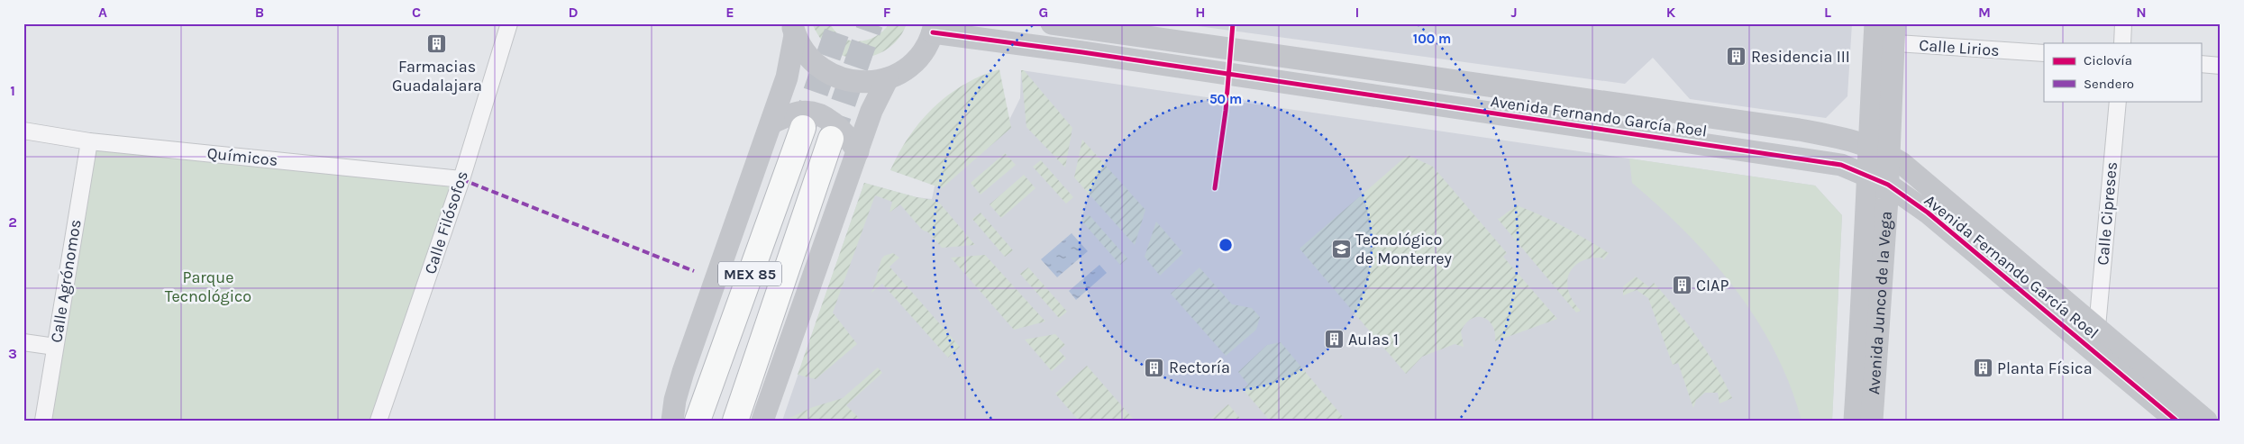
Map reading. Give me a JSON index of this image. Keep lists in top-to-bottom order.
{
  "streets": {
    "highway": ["MEX 85"],
    "street": [
      "Calle Lirios",
      "Avenida Fernando García Roel",
      "Químicos",
      "Calle Cipreses",
      "Calle Filósofos",
      "Calle Agrónomos",
      "Avenida Junco de la Vega"
    ]
  },
  "crossings": [
    ["Calle Lirios", "Avenida Junco de la Vega"],
    ["Avenida Fernando García Roel", "Calle Cipreses"],
    ["Avenida Fernando García Roel", "Avenida Junco de la Vega"],
    ["Químicos", "Calle Filósofos"],
    ["Químicos", "Calle Agrónomos"]
  ],
  "parks": ["Parque Tecnológico"],
  "places": {
    "building": [
      "Farmacias Guadalajara",
      "Residencia III",
      "CIAP",
      "Aulas 1",
      "Rectoría",
      "Planta Física"
    ],
    "school or university": ["Tecnológico de Monterrey"]
  },
  "legend": ["Ciclovía", "Sendero"],
  "grid": {
    "columns": [
      "A",
      "B",
      "C",
      "D",
      "E",
      "F",
      "G",
      "H",
      "I",
      "J",
      "K",
      "L",
      "M",
      "N"
    ],
    "rows": ["1", "2", "3"]
  },
  "rings": ["100 m", "50 m"]
}
